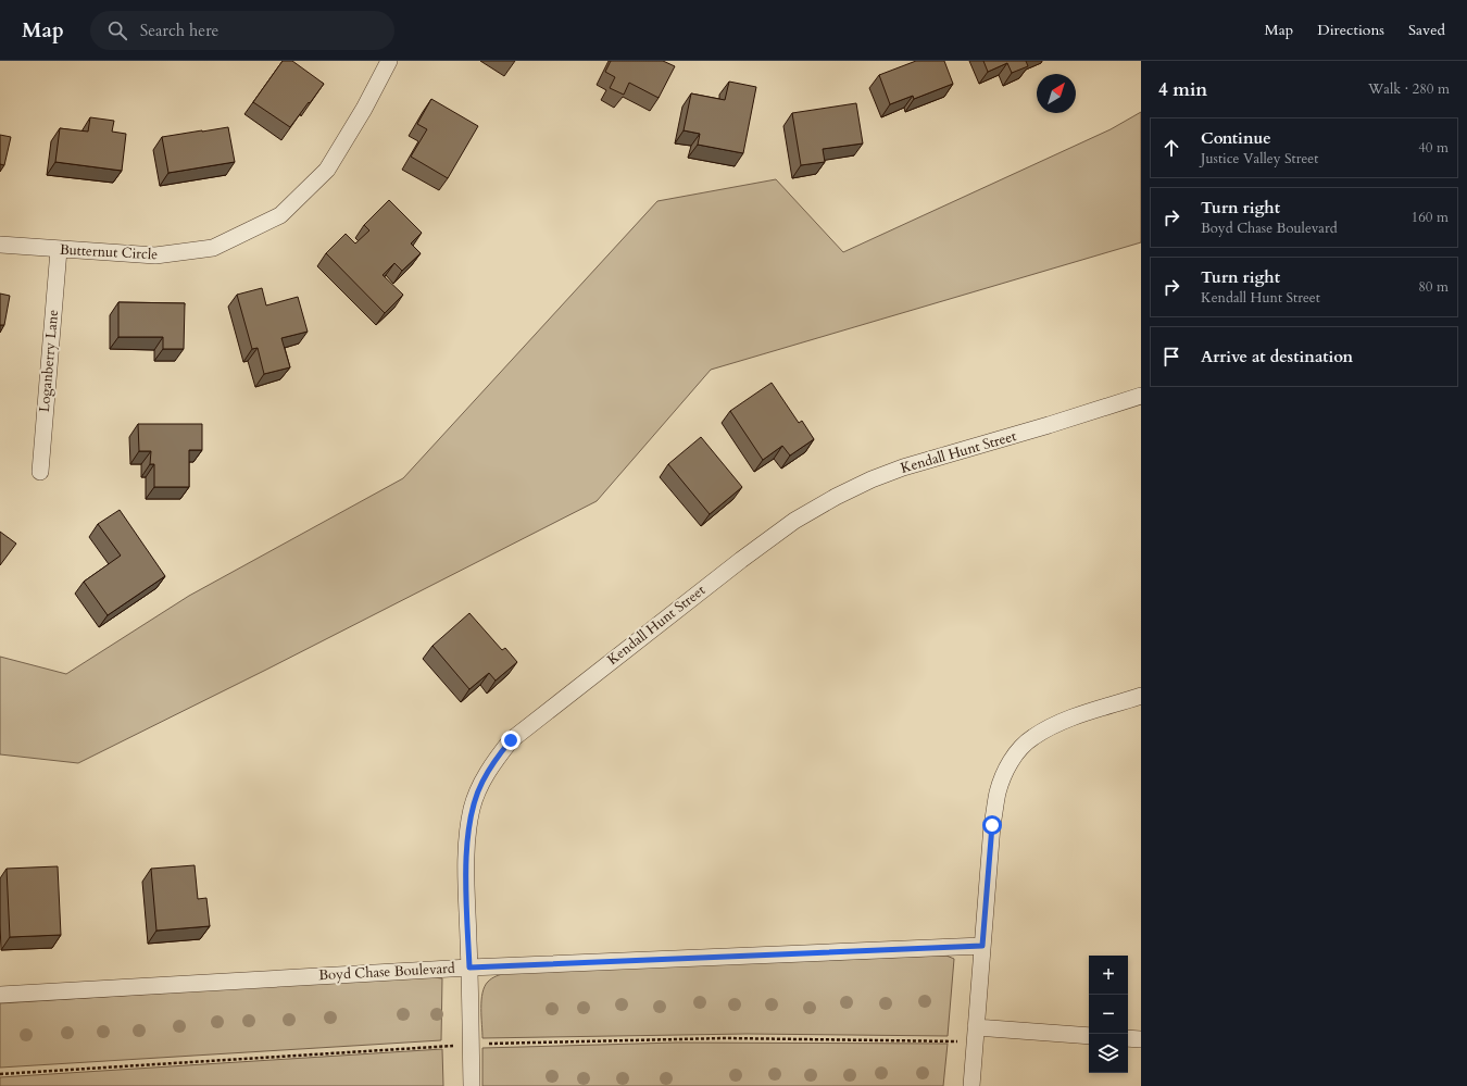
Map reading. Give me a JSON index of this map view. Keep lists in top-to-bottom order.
{
  "streets": {
    "street": [
      "Butternut Circle",
      "Loganberry Lane",
      "Kendall Hunt Street",
      "Boyd Chase Boulevard"
    ]
  },
  "crossings": [
    ["Butternut Circle", "Loganberry Lane"],
    ["Kendall Hunt Street", "Boyd Chase Boulevard"]
  ],
  "north": "top right",
  "page": {
    "header": "Map",
    "search": "Search here",
    "nav": ["Map", "Directions", "Saved"],
    "heading": ["4 min", "Walk · 280 m"],
    "list": [
      ["Continue", "Justice Valley Street", "40 m"],
      ["Turn right", "Boyd Chase Boulevard", "160 m"],
      ["Turn right", "Kendall Hunt Street", "80 m"],
      "Arrive at destination"
    ],
    "map_buttons": ["+", "−"]
  }
}
